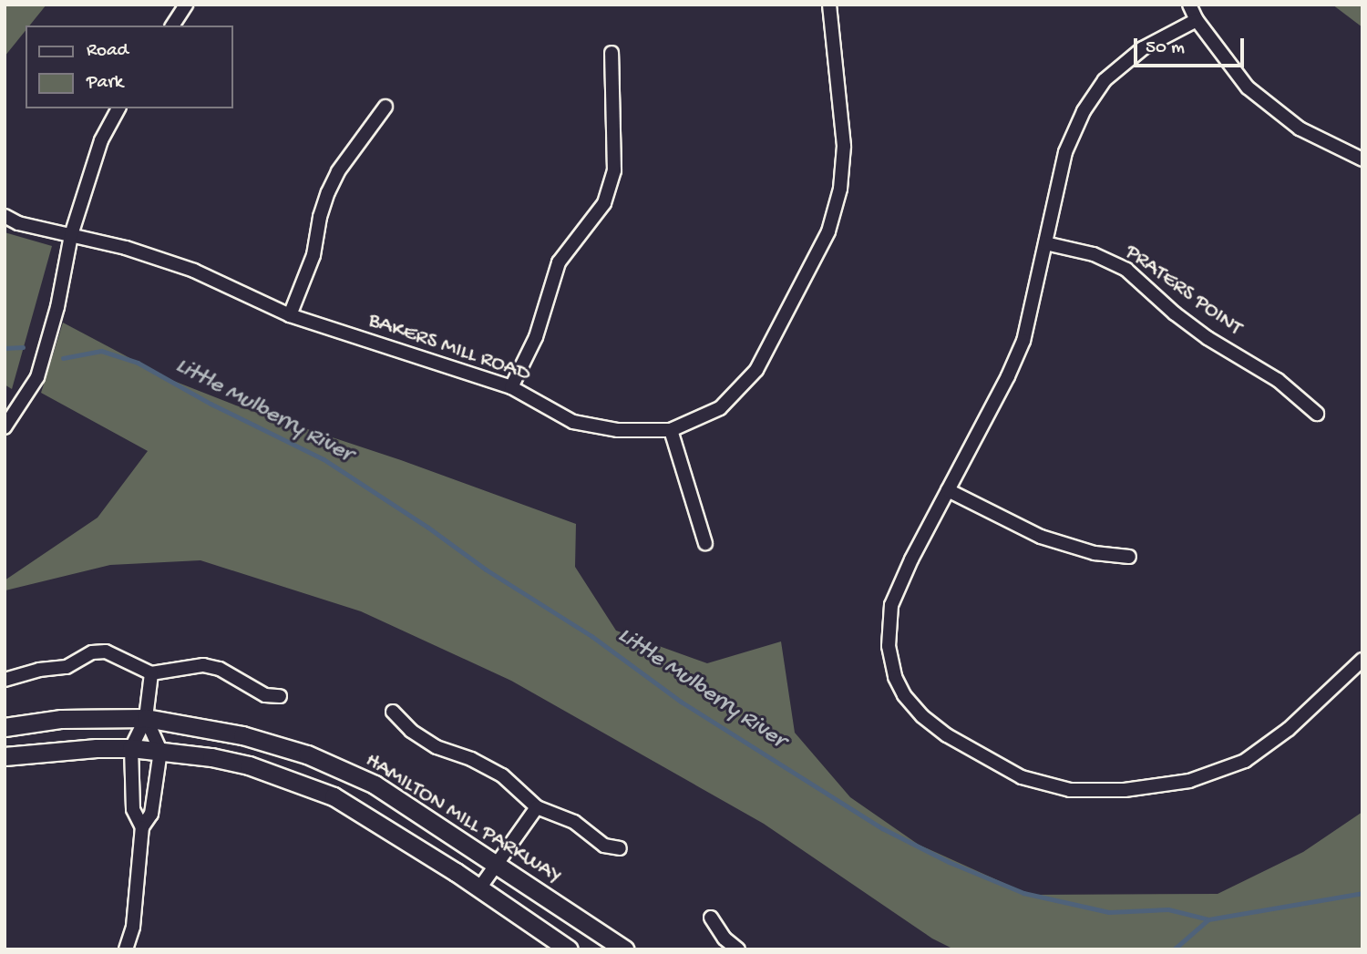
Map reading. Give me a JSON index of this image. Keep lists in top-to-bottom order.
{
  "streets": {
    "street": ["PRATERS POINT", "BAKERS MILL ROAD", "HAMILTON MILL PARKWAY"]
  },
  "water": ["Little Mulberry River"],
  "legend": ["Road", "Park"],
  "scale_bar": "50 m"
}
